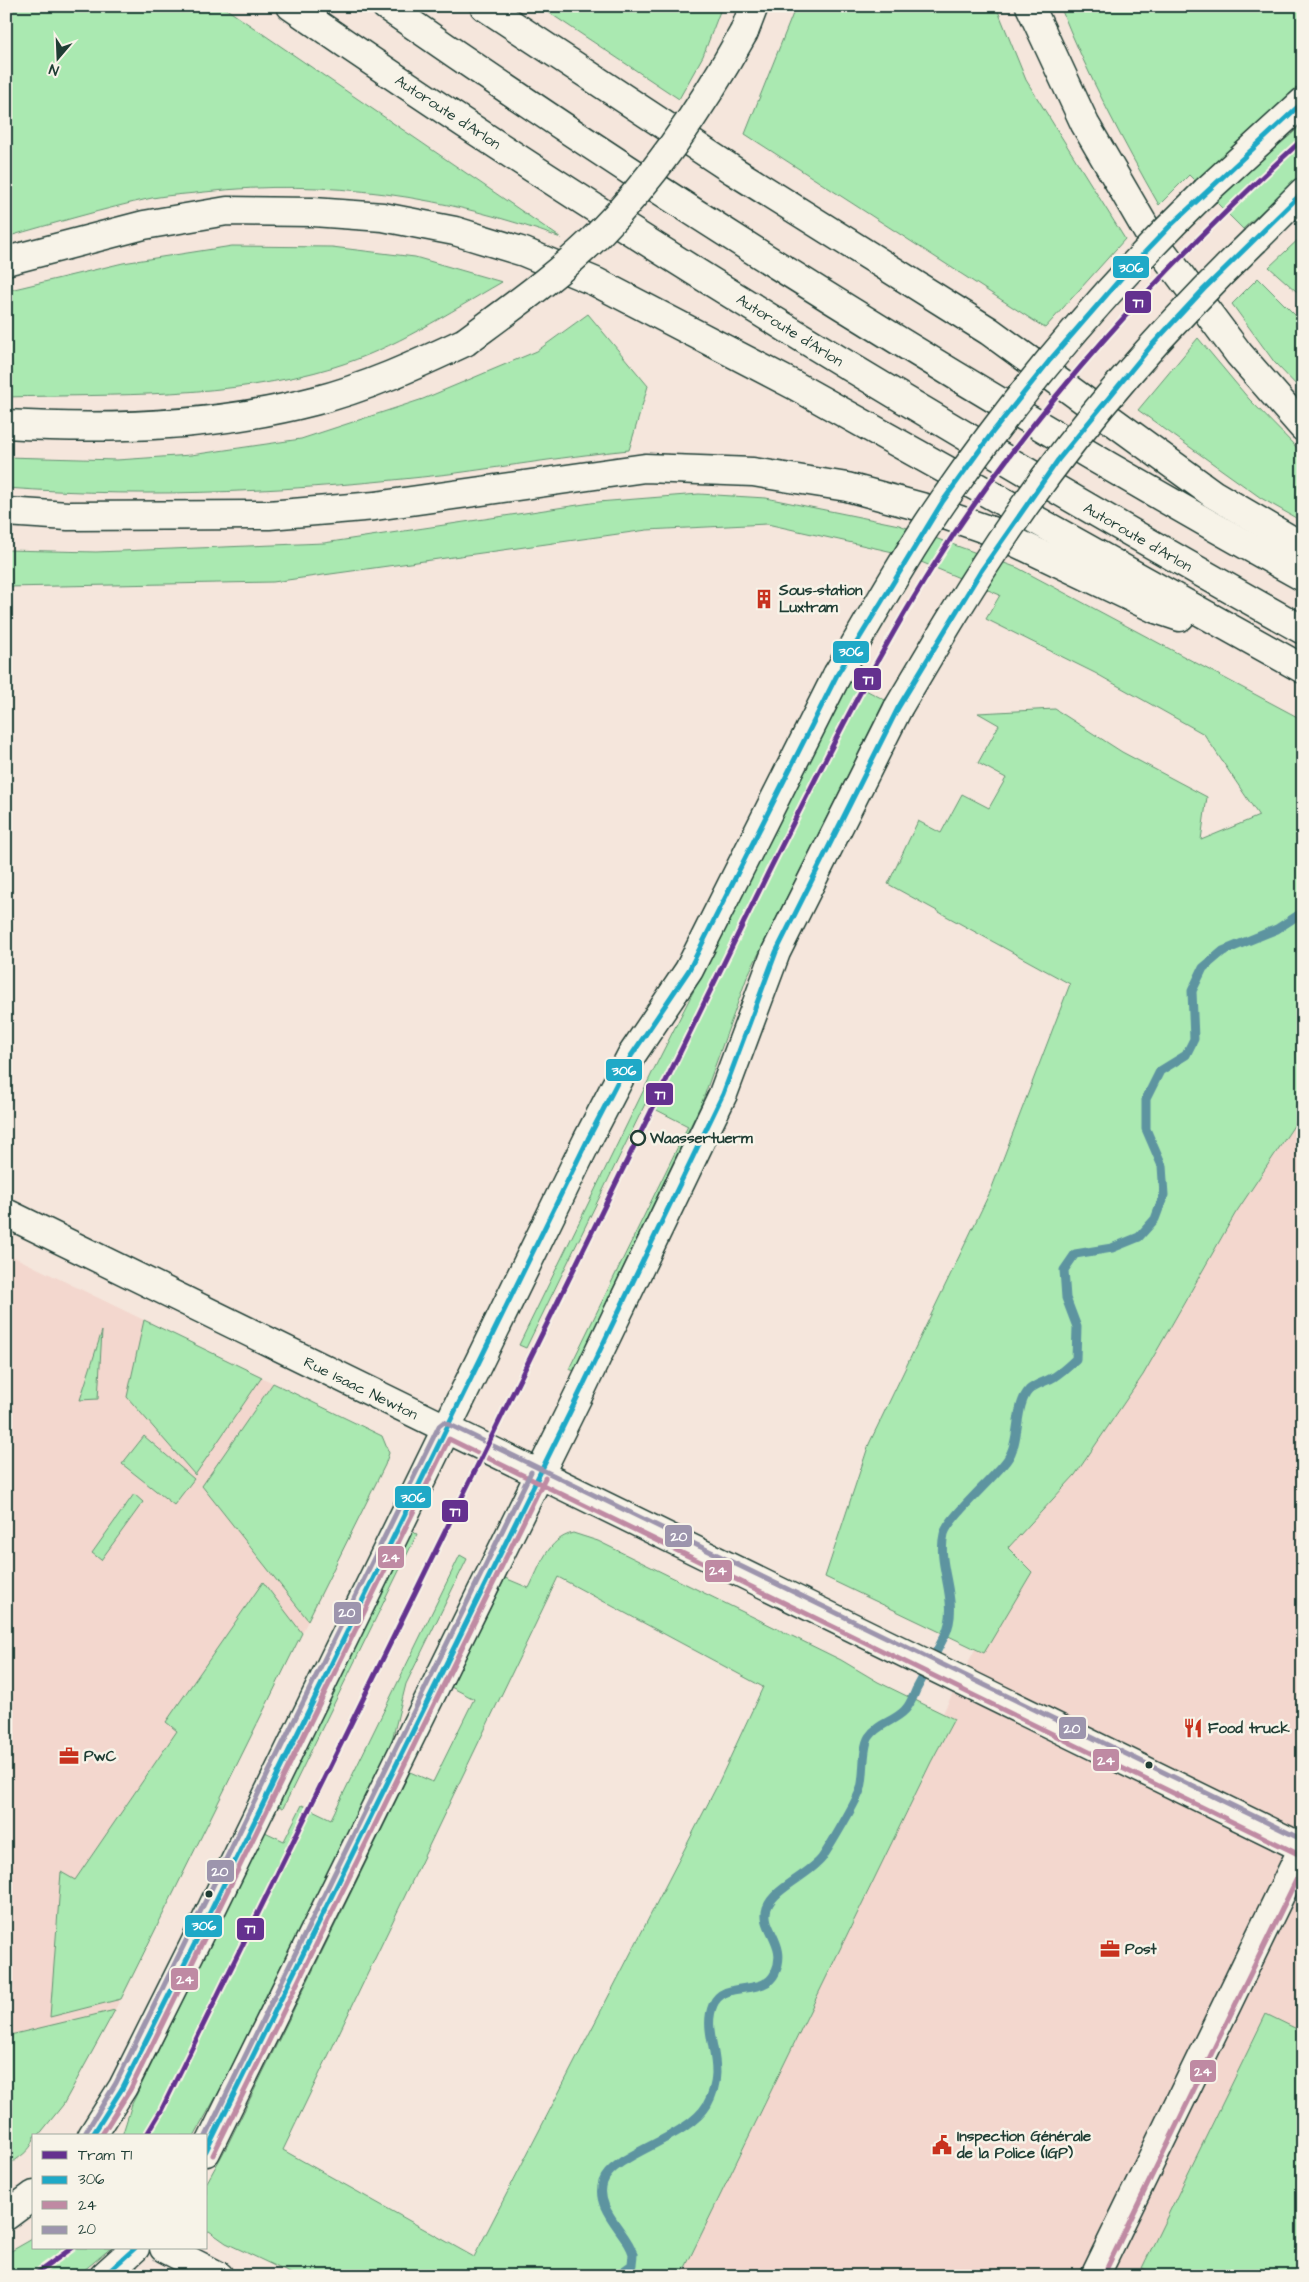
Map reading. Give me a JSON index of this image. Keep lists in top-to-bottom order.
{
  "streets": {
    "main road": ["Autoroute d'Arlon", "Rue Isaac Newton"]
  },
  "places": {
    "building": ["Sous-station Luxtram"],
    "other": ["Waassertuerm"],
    "restaurant": ["Food truck"],
    "office": ["PwC", "Post"],
    "public building": ["Inspection Générale de la Police (IGP)"]
  },
  "lines": [
    "transit line 306",
    "tram line T1",
    "transit line 20",
    "transit line 24"
  ],
  "legend": [
    "Tram T1",
    "306",
    "24",
    "20"
  ],
  "north": "bottom"
}
